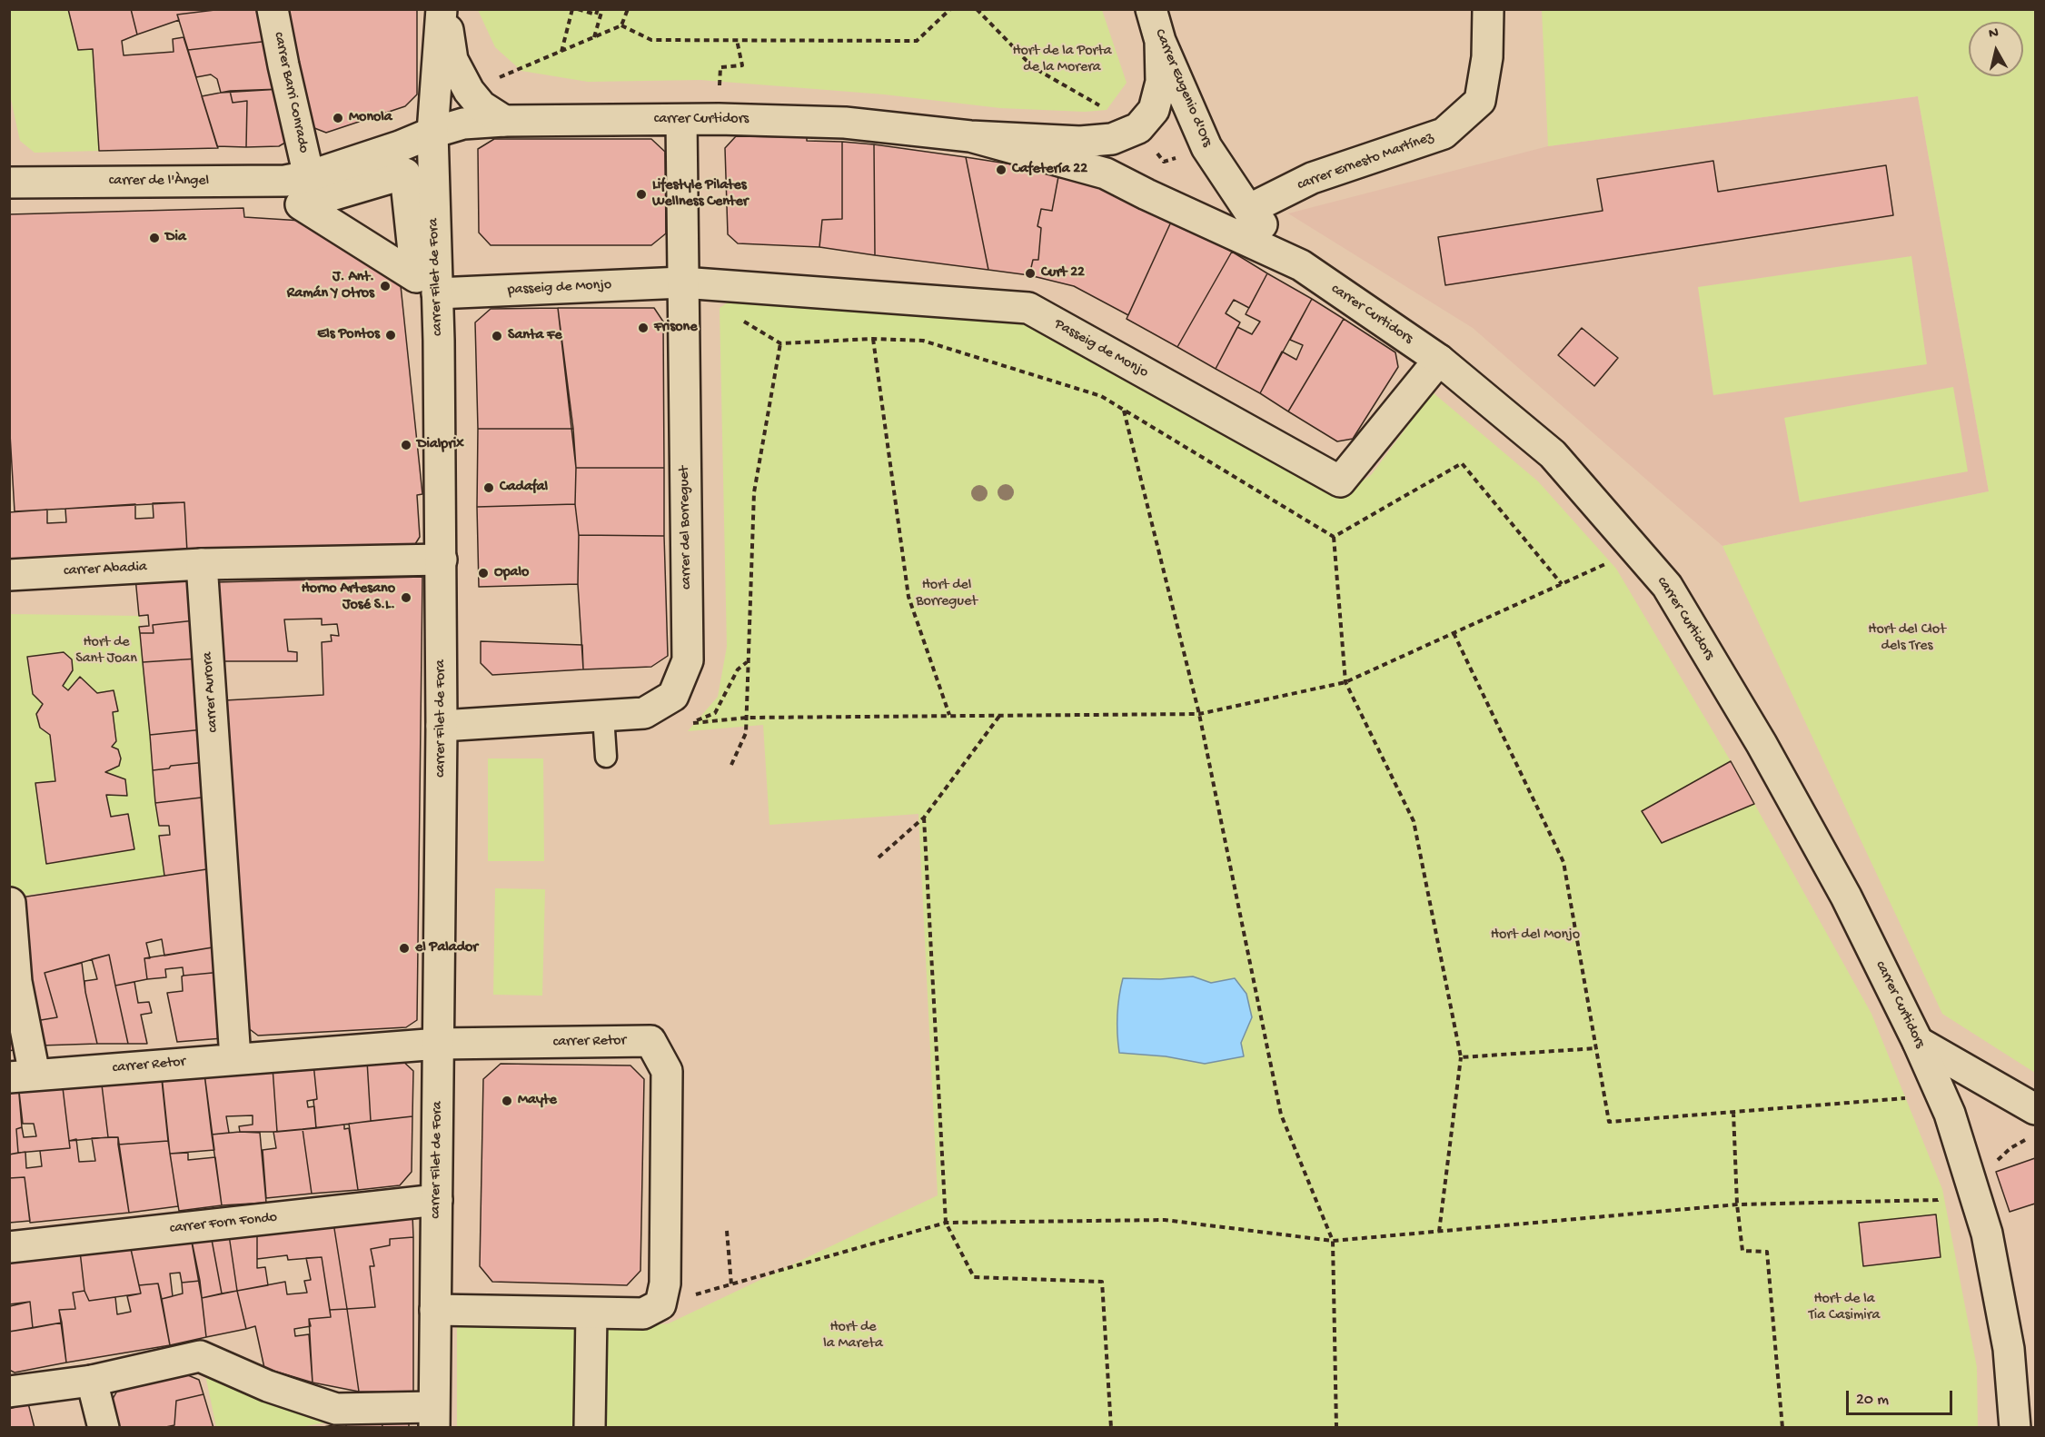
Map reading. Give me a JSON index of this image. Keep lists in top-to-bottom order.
{
  "streets": {
    "street": [
      "Carrer Eugenio d'Ors",
      "carrer Barri Conrado",
      "carrer Curtidors",
      "carrer Ernesto Martínez",
      "carrer de l'Àngel",
      "carrer Filet de Fora",
      "passeig de Monjo",
      "Passeig de Monjo",
      "carrer del Borreguet",
      "carrer Abadia",
      "carrer Aurora",
      "carrer Retor",
      "carrer Forn Fondo"
    ]
  },
  "crossings": [
    ["Carrer Eugenio d'Ors", "carrer Curtidors"],
    ["Carrer Eugenio d'Ors", "carrer Ernesto Martínez"],
    ["carrer Barri Conrado", "carrer de l'Àngel"],
    ["carrer Curtidors", "carrer de l'Àngel"],
    ["carrer Curtidors", "carrer Filet de Fora"],
    ["carrer Curtidors", "Passeig de Monjo"],
    ["carrer Curtidors", "carrer del Borreguet"],
    ["carrer de l'Àngel", "carrer Filet de Fora"],
    ["carrer Filet de Fora", "passeig de Monjo"],
    ["carrer Filet de Fora", "carrer del Borreguet"],
    ["carrer Filet de Fora", "carrer Retor"],
    ["carrer Filet de Fora", "carrer Forn Fondo"],
    ["passeig de Monjo", "Passeig de Monjo"],
    ["passeig de Monjo", "carrer del Borreguet"],
    ["Passeig de Monjo", "carrer del Borreguet"],
    ["carrer Abadia", "carrer Aurora"],
    ["carrer Aurora", "carrer Retor"]
  ],
  "parks": [
    "Hort de la Porta de la Morera",
    "Hort del Borreguet",
    "Hort del Clot dels Tres",
    "Hort de Sant Joan",
    "Hort del Monjo",
    "Hort de la Tia Casimira",
    "Hort de la Mareta"
  ],
  "places": [
    "Monola",
    "Cafetería 22",
    "Lifestyle Pilates Wellness Center",
    "Dia",
    "Curt 22",
    "J. Ant. Ramán Y Otros",
    "Frisone",
    "Els Pontos",
    "Santa Fe",
    "Dialprix",
    "Cadafal",
    "Opalo",
    "Horno Artesano José S.L.",
    "el Palador",
    "Mayte"
  ],
  "scale_bar": "20 m",
  "north": "top"
}
